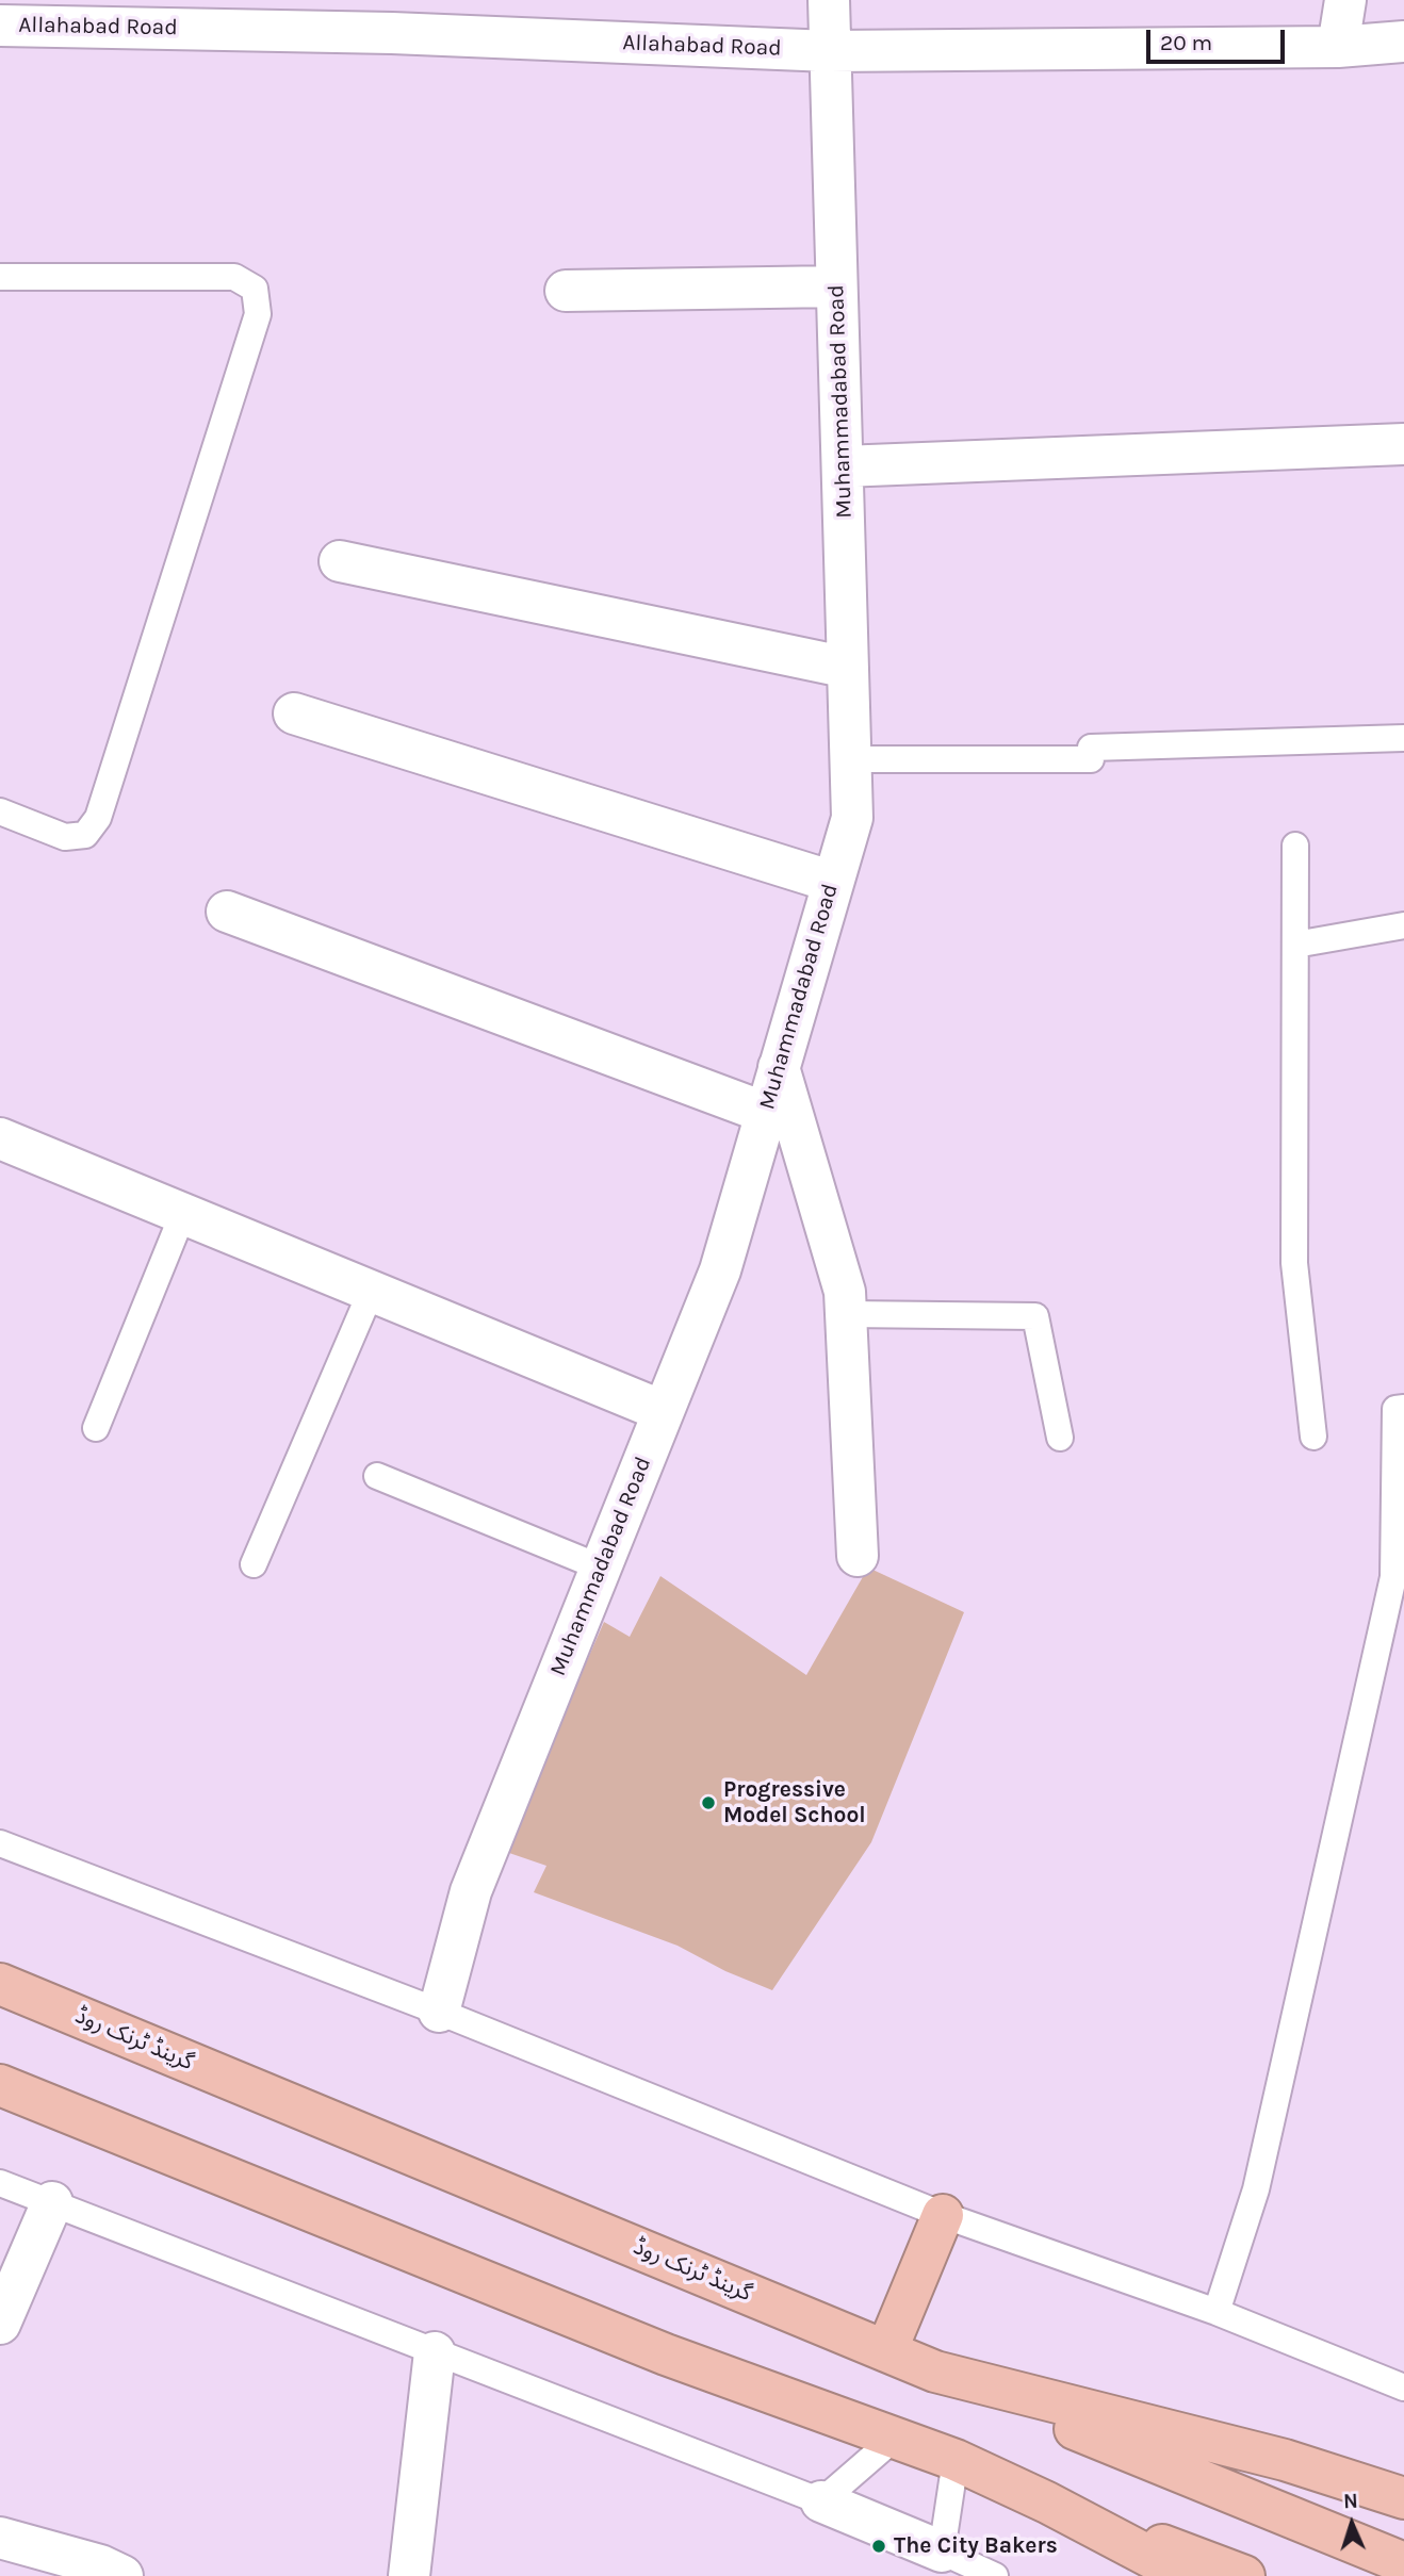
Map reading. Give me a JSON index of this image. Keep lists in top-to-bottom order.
{
  "streets": {
    "highway": ["گرینڈ ٹرنک روڈ"],
    "street": ["Allahabad Road", "Muhammadabad Road"]
  },
  "crossings": [
    ["Allahabad Road", "Muhammadabad Road"]
  ],
  "places": ["Progressive Model School", "The City Bakers"],
  "scale_bar": "20 m",
  "north": "top"
}
